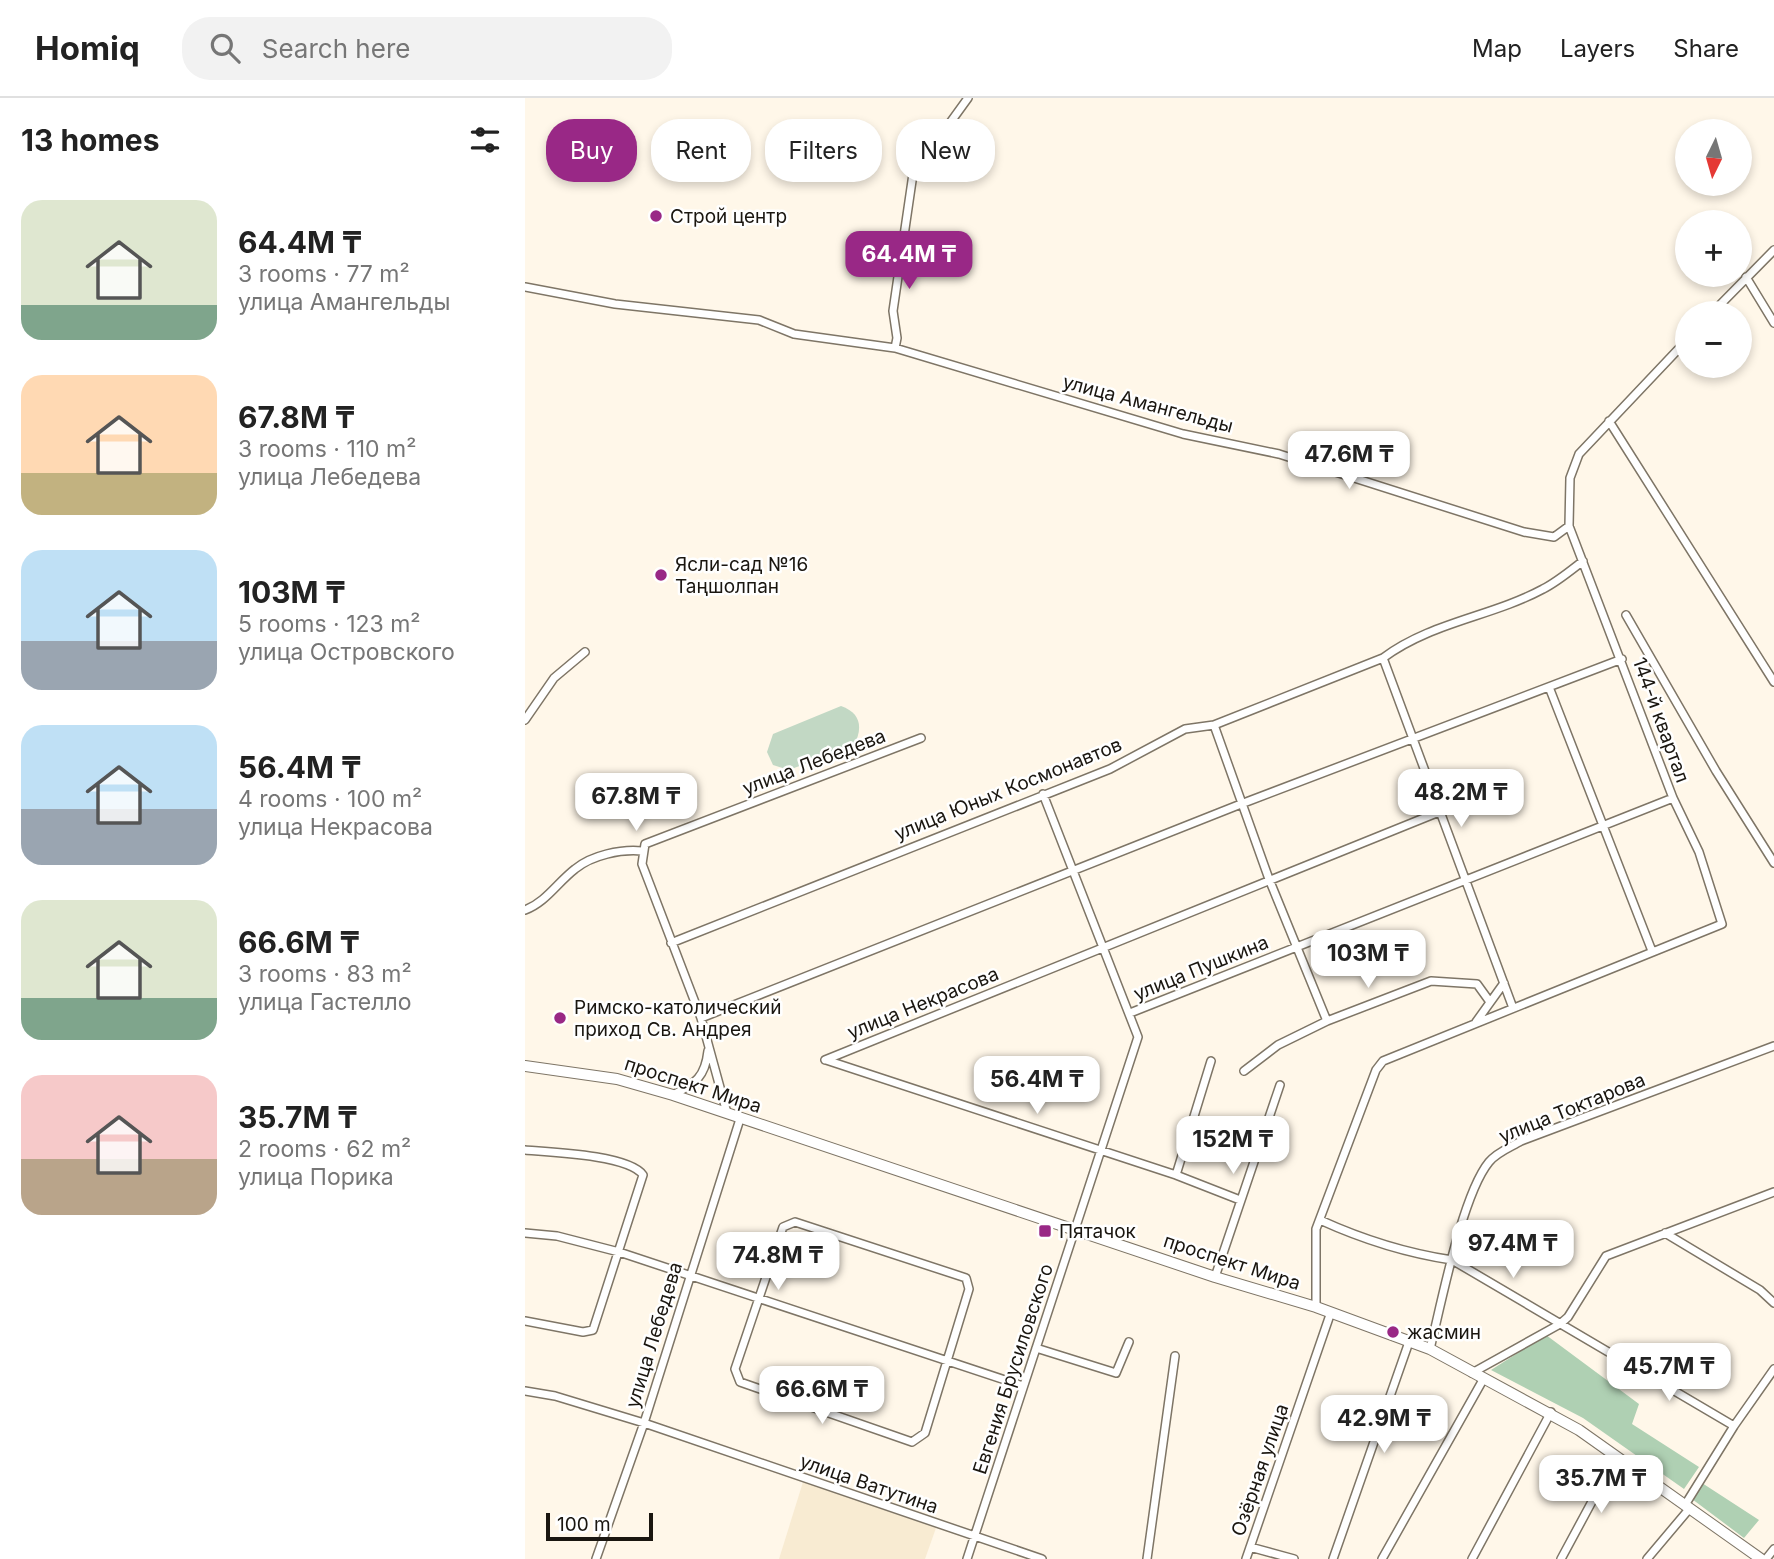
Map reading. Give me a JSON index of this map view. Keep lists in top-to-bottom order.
{
  "streets": {
    "main road": ["проспект Мира"],
    "street": [
      "улица Амангельды",
      "144-й квартал",
      "улица Лебедева",
      "улица Юных Космонавтов",
      "улица Пушкина",
      "улица Некрасова",
      "улица Токтарова",
      "Евгения Брусиловского",
      "Озёрная улица",
      "улица Ватутина"
    ]
  },
  "crossings": [
    ["улица Амангельды", "144-й квартал"],
    ["144-й квартал", "улица Юных Космонавтов"],
    ["144-й квартал", "улица Пушкина"],
    ["улица Лебедева", "проспект Мира"],
    ["улица Лебедева", "улица Ватутина"],
    ["улица Юных Космонавтов", "Евгения Брусиловского"],
    ["улица Пушкина", "Евгения Брусиловского"],
    ["улица Некрасова", "Евгения Брусиловского"],
    ["проспект Мира", "улица Токтарова"],
    ["проспект Мира", "Евгения Брусиловского"],
    ["проспект Мира", "Озёрная улица"],
    ["Евгения Брусиловского", "улица Ватутина"]
  ],
  "places": {
    "other": [
      "Строй центр",
      "Ясли-сад №16 Таңшолпан",
      "Римско-католический приход Св. Андрея",
      "жасмин"
    ],
    "transit": ["Пятачок"]
  },
  "scale_bar": "100 m",
  "north": "bottom",
  "page": {
    "header": "Homiq",
    "search": "Search here",
    "nav": ["Map", "Layers", "Share"],
    "heading": "13 homes",
    "map_buttons": ["+", "−"],
    "chip": [
      "Buy",
      "Rent",
      "Filters",
      "New"
    ],
    "list": [
      {
        "name": "64.4M ₸",
        "note": "3 rooms · 77 m² · улица Амангельды"
      },
      {
        "name": "67.8M ₸",
        "note": "3 rooms · 110 m² · улица Лебедева"
      },
      {
        "name": "103M ₸",
        "note": "5 rooms · 123 m² · улица Островского"
      },
      {
        "name": "56.4M ₸",
        "note": "4 rooms · 100 m² · улица Некрасова"
      },
      {
        "name": "66.6M ₸",
        "note": "3 rooms · 83 m² · улица Гастелло"
      },
      {
        "name": "35.7M ₸",
        "note": "2 rooms · 62 m² · улица Порика"
      }
    ],
    "price": [
      "64.4M ₸",
      "47.6M ₸",
      "48.2M ₸",
      "67.8M ₸",
      "103M ₸",
      "56.4M ₸",
      "152M ₸",
      "97.4M ₸",
      "74.8M ₸",
      "45.7M ₸",
      "66.6M ₸",
      "42.9M ₸",
      "35.7M ₸"
    ],
    "scale": "100 m"
  }
}
